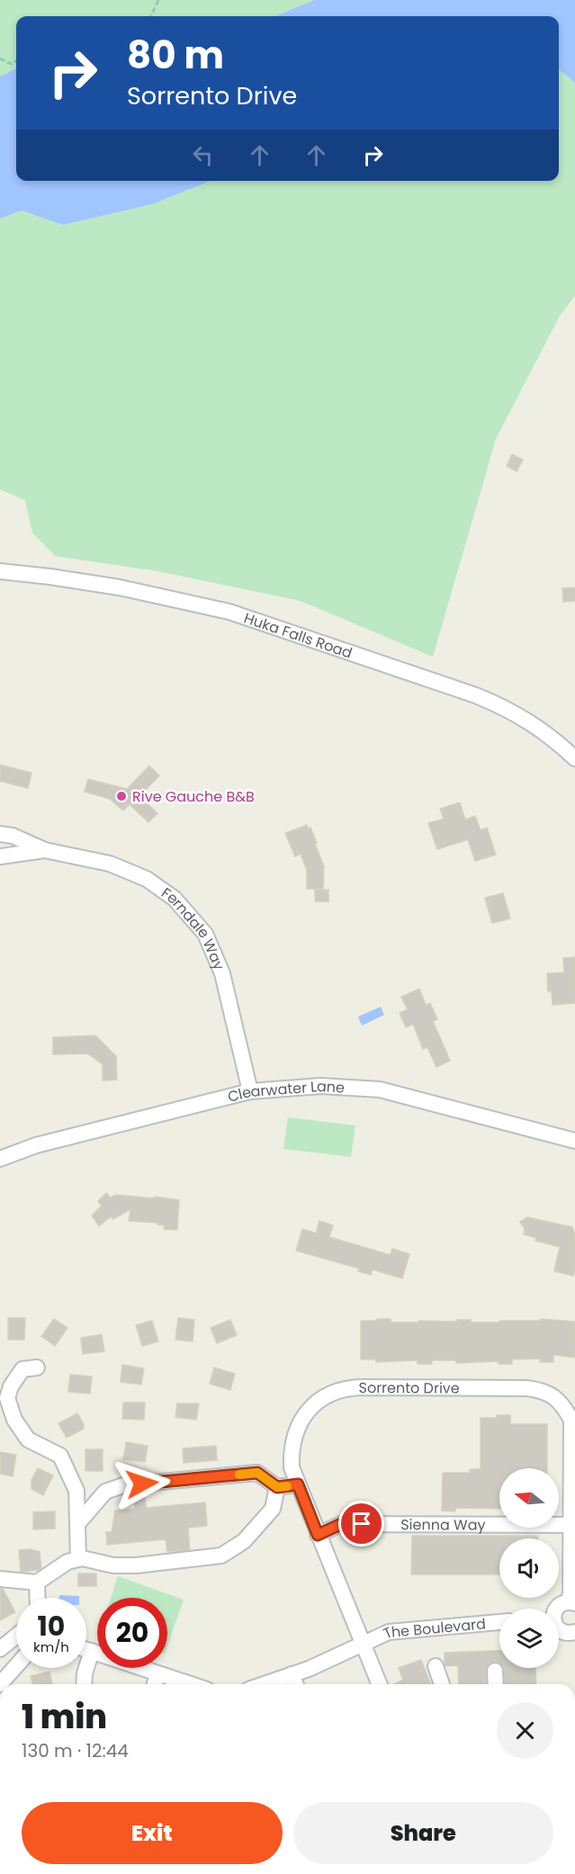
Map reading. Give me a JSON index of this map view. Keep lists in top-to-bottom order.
{
  "streets": {
    "street": [
      "Huka Falls Road",
      "Ferndale Way",
      "Clearwater Lane",
      "Sorrento Drive",
      "Sienna Way",
      "The Boulevard"
    ]
  },
  "crossings": [
    ["Ferndale Way", "Clearwater Lane"],
    ["Sorrento Drive", "Sienna Way"],
    ["Sorrento Drive", "The Boulevard"]
  ],
  "places": ["Rive Gauche B&B"],
  "north": "left",
  "page": {
    "turn": ["80 m", "Sorrento Drive"],
    "speed": "10 km/h",
    "limit": "20",
    "heading": ["1 min", "130 m · 12:44"],
    "buttons": ["Exit", "Share"]
  }
}
